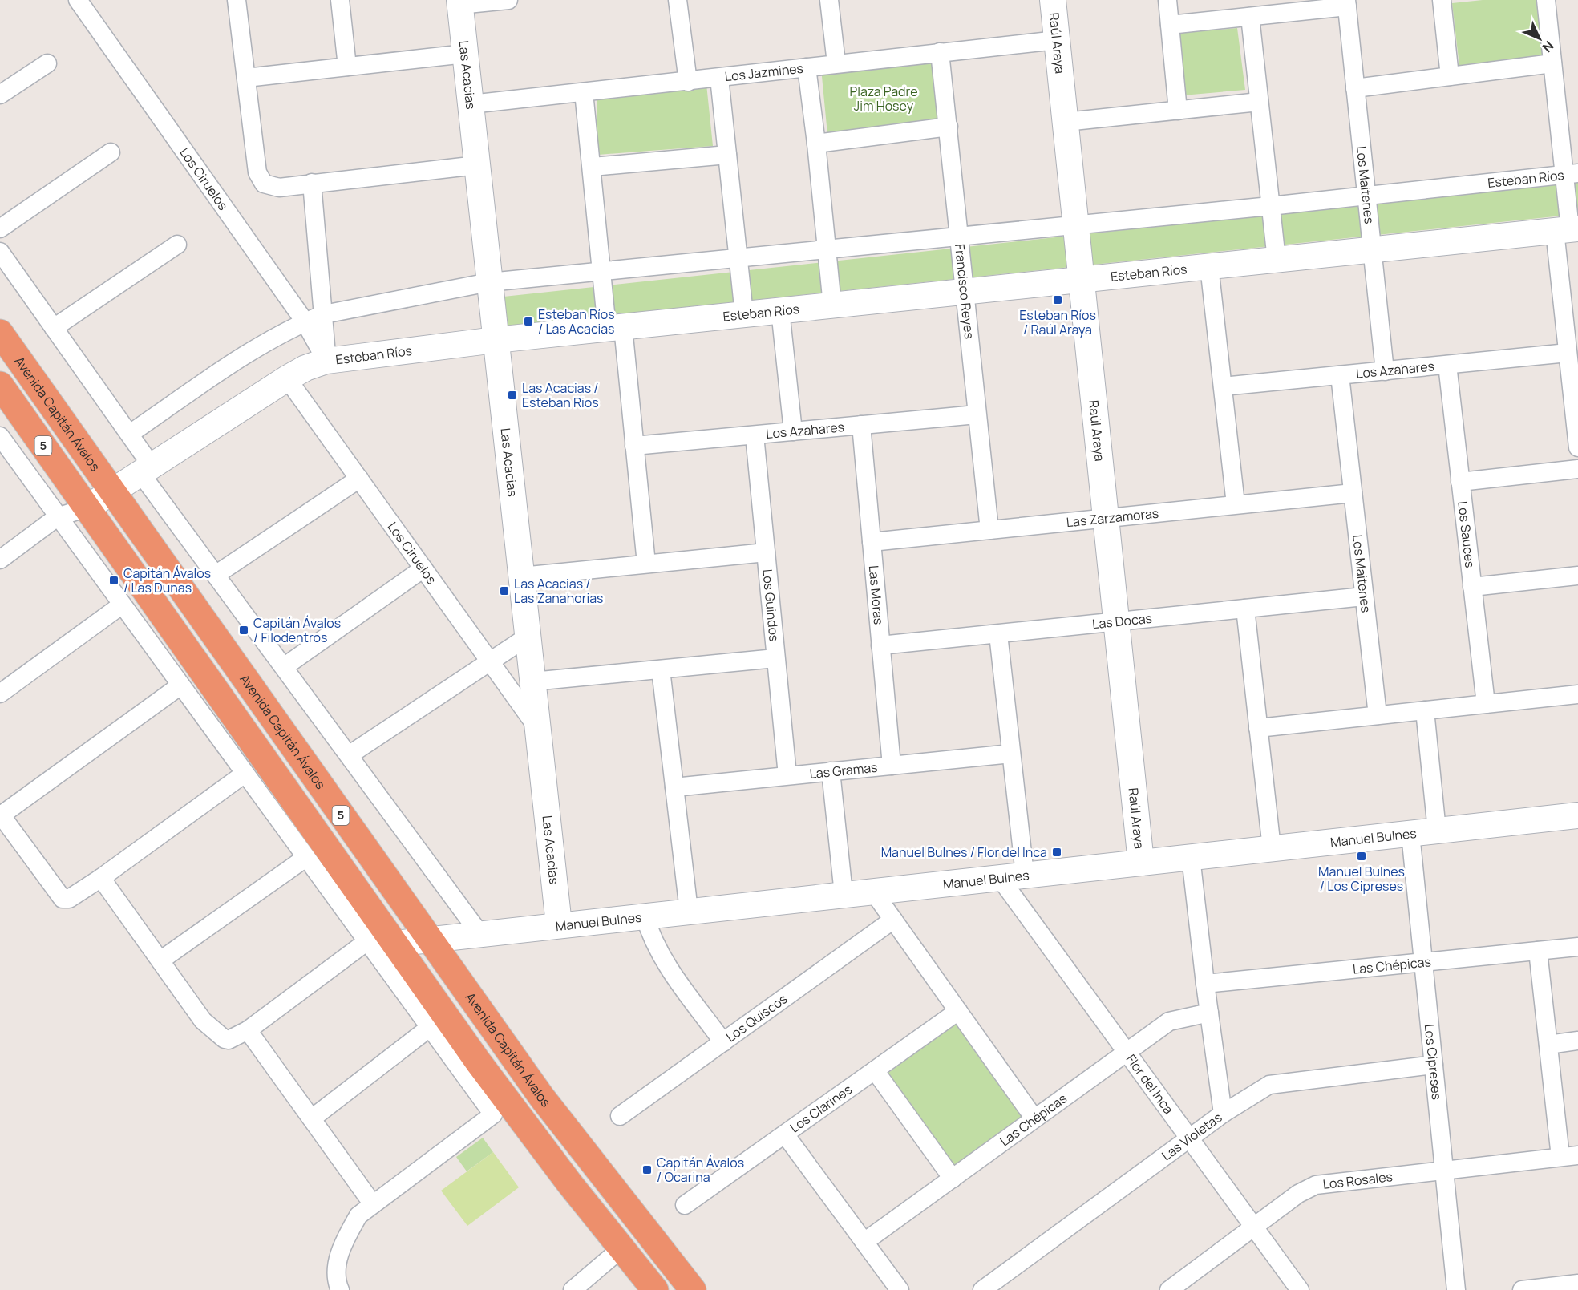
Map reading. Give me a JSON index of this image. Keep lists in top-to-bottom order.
{
  "streets": {
    "highway": ["Avenida Capitán Ávalos", "5"],
    "street": [
      "Raúl Araya",
      "Los Jazmines",
      "Las Acacias",
      "Los Ciruelos",
      "Esteban Ríos",
      "Los Maitenes",
      "Francisco Reyes",
      "Los Azahares",
      "Las Zarzamoras",
      "Los Sauces",
      "Las Moras",
      "Los Guindos",
      "Las Docas",
      "Las Gramas",
      "Manuel Bulnes",
      "Las Chépicas",
      "Los Quiscos",
      "Los Cipreses",
      "Flor del Inca",
      "Los Clarines",
      "Las Violetas",
      "Los Rosales"
    ]
  },
  "crossings": [
    ["Raúl Araya", "Los Jazmines"],
    ["Raúl Araya", "Esteban Ríos"],
    ["Raúl Araya", "Las Zarzamoras"],
    ["Raúl Araya", "Las Docas"],
    ["Raúl Araya", "Manuel Bulnes"],
    ["Los Jazmines", "Las Acacias"],
    ["Los Jazmines", "Francisco Reyes"],
    ["Las Acacias", "Los Ciruelos"],
    ["Las Acacias", "Esteban Ríos"],
    ["Las Acacias", "Manuel Bulnes"],
    ["Los Ciruelos", "Esteban Ríos"],
    ["Esteban Ríos", "Los Maitenes"],
    ["Esteban Ríos", "Francisco Reyes"],
    ["Esteban Ríos", "Avenida Capitán Ávalos"],
    ["Esteban Ríos", "5"],
    ["Los Maitenes", "Los Azahares"],
    ["Los Maitenes", "Las Zarzamoras"],
    ["Los Maitenes", "Las Docas"],
    ["Francisco Reyes", "Los Azahares"],
    ["Francisco Reyes", "Las Zarzamoras"],
    ["Los Azahares", "Los Sauces"],
    ["Los Azahares", "Las Moras"],
    ["Los Azahares", "Los Guindos"],
    ["Avenida Capitán Ávalos", "Manuel Bulnes"],
    ["5", "Manuel Bulnes"],
    ["Las Zarzamoras", "Las Moras"],
    ["Las Moras", "Las Docas"],
    ["Las Moras", "Las Gramas"],
    ["Los Guindos", "Las Gramas"],
    ["Manuel Bulnes", "Los Cipreses"],
    ["Manuel Bulnes", "Flor del Inca"],
    ["Las Chépicas", "Los Cipreses"],
    ["Las Chépicas", "Flor del Inca"],
    ["Los Cipreses", "Las Violetas"],
    ["Los Cipreses", "Los Rosales"],
    ["Flor del Inca", "Las Violetas"],
    ["Flor del Inca", "Los Rosales"]
  ],
  "parks": ["Plaza Padre Jim Hosey"],
  "places": {
    "transit": [
      "Esteban Ríos / Raúl Araya",
      "Esteban Ríos / Las Acacias",
      "Las Acacias / Esteban Rios",
      "Capitán Ávalos / Las Dunas",
      "Las Acacias / Las Zanahorias",
      "Capitán Ávalos / Filodentros",
      "Manuel Bulnes / Flor del Inca",
      "Manuel Bulnes / Los Cipreses",
      "Capitán Ávalos / Ocarina"
    ]
  },
  "north": "bottom right"
}
